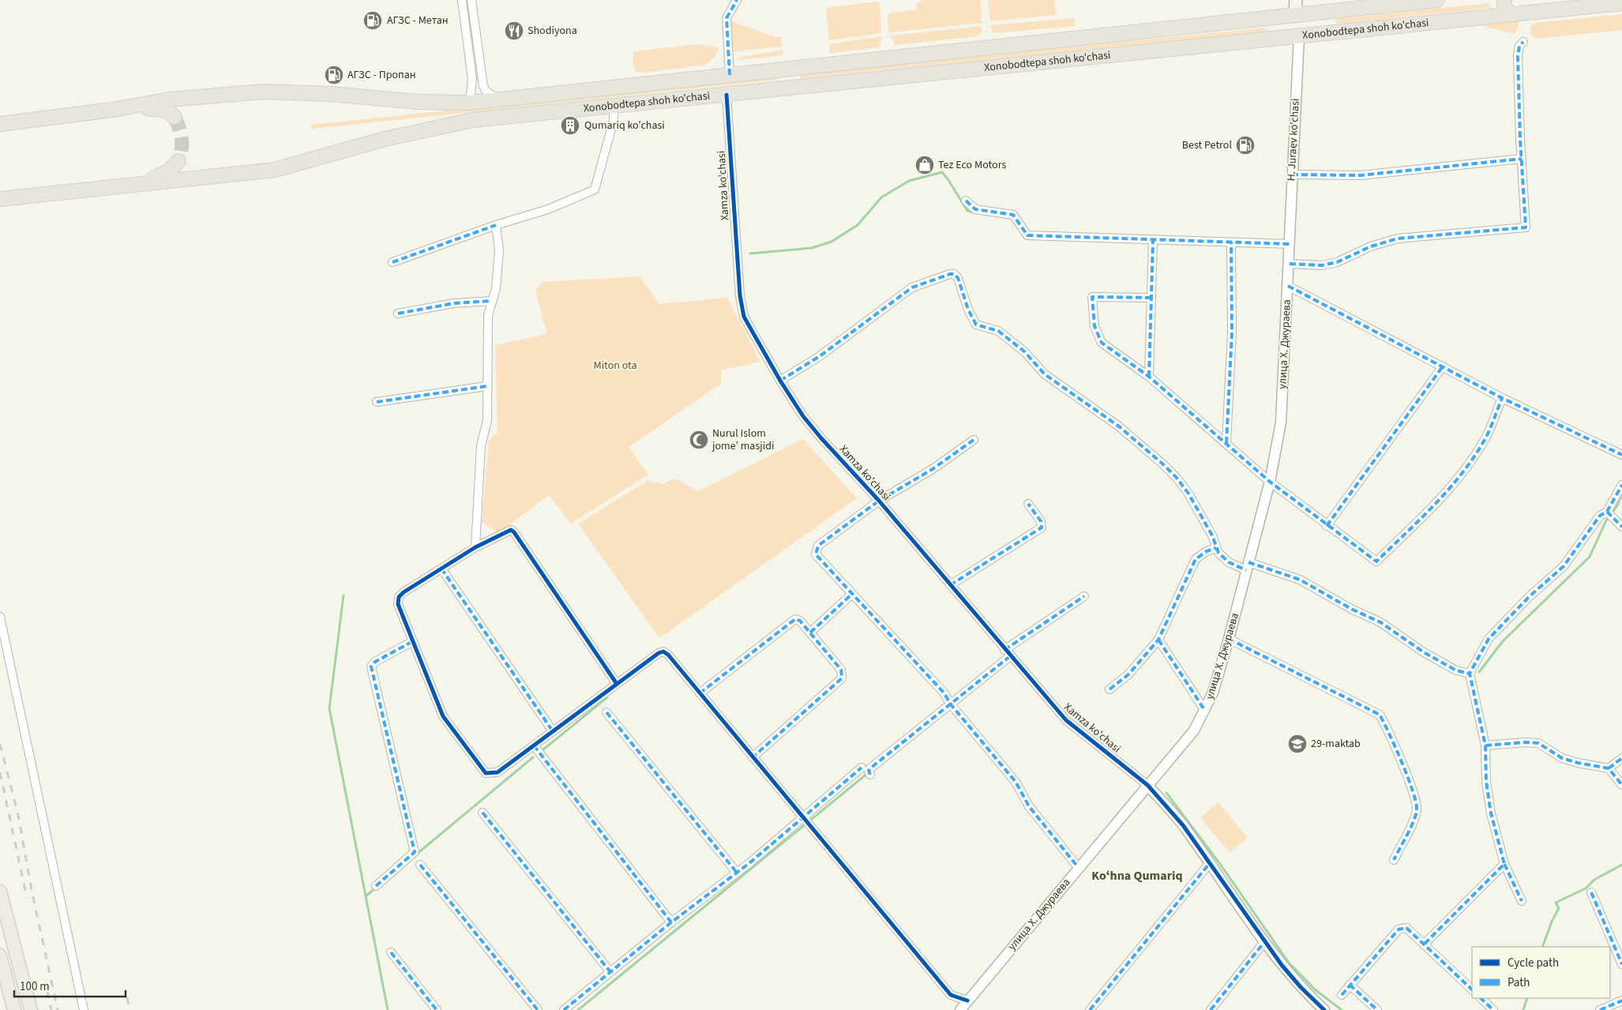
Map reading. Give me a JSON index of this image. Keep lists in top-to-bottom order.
{
  "streets": {
    "highway": ["Xonobodtepa shoh ko'chasi"],
    "street": ["H. Juraev ko'chasi", "Xamza ko'chasi", "улица Х. Джураева"]
  },
  "crossings": [
    ["Xonobodtepa shoh ko'chasi", "H. Juraev ko'chasi"],
    ["Xonobodtepa shoh ko'chasi", "Xamza ko'chasi"],
    ["H. Juraev ko'chasi", "улица Х. Джураева"],
    ["Xamza ko'chasi", "улица Х. Джураева"]
  ],
  "districts": ["Koʻhna Qumariq"],
  "parks": ["Miton ota"],
  "places": {
    "fuel station": ["АГЗС - Метан", "АГЗС - Пропан", "Best Petrol"],
    "restaurant": ["Shodiyona"],
    "building": ["Qumariq ko'chasi"],
    "shop": ["Tez Eco Motors"],
    "mosque": ["Nurul Islom jome’ masjidi"],
    "school or university": ["29-maktab"]
  },
  "legend": ["Cycle path", "Path"],
  "scale_bar": "100 m"
}
